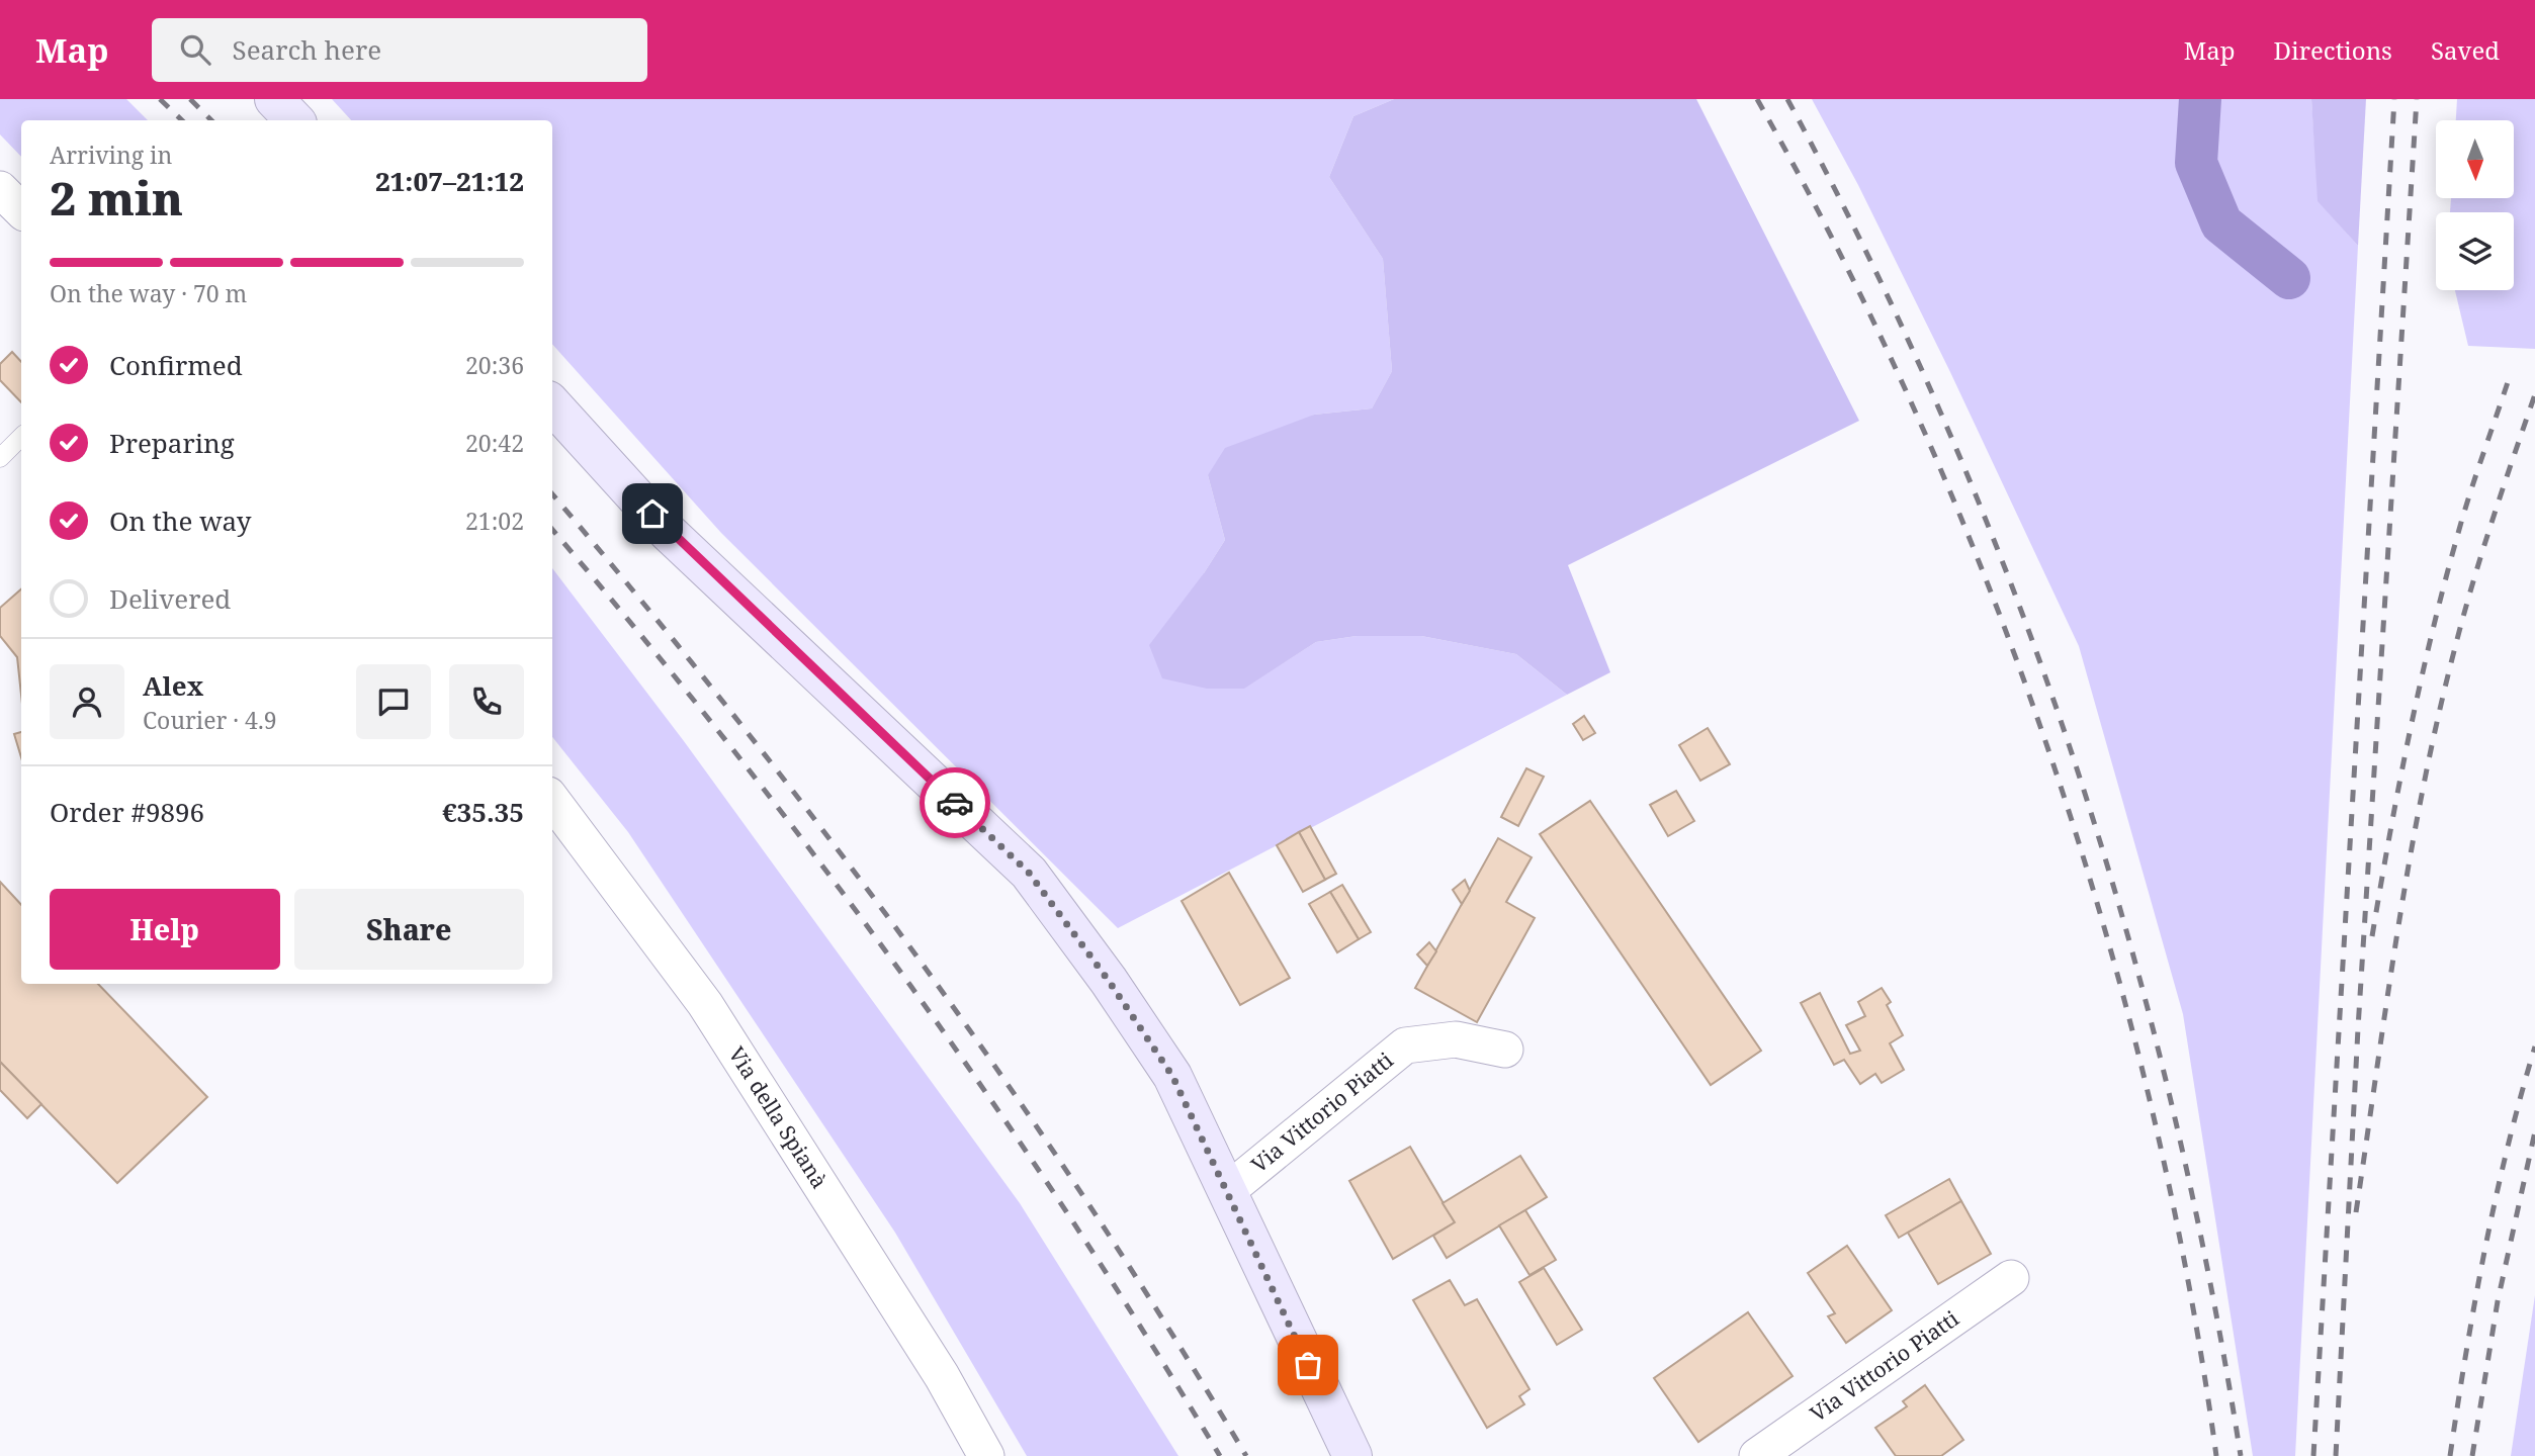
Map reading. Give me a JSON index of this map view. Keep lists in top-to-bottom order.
{
  "streets": {
    "street": ["Via Vittorio Piatti", "Via della Spianà"]
  },
  "north": "bottom",
  "page": {
    "header": "Map",
    "search": "Search here",
    "nav": ["Map", "Directions", "Saved"],
    "heading": ["2 min", "Arriving in", "21:07–21:12"],
    "panel": [
      "Alex",
      "Courier · 4.9",
      "Order #9896",
      "€35.35"
    ],
    "bar": "On the way · 70 m",
    "list": [
      ["Confirmed", "20:36"],
      ["Preparing", "20:42"],
      ["On the way", "21:02"],
      "Delivered"
    ],
    "buttons": ["Help", "Share"]
  }
}
